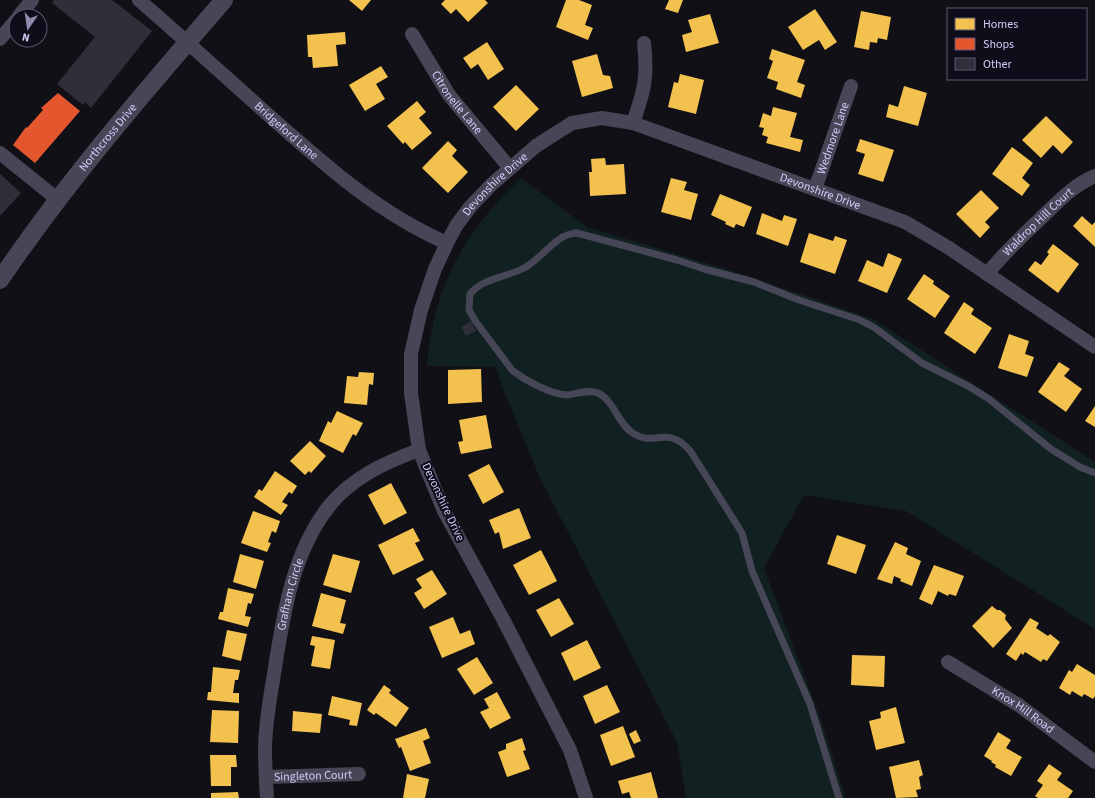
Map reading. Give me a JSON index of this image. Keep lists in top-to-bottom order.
{
  "streets": {
    "street": [
      "Citronelle Lane",
      "Bridgeford Lane",
      "Northcross Drive",
      "Wedmore Lane",
      "Devonshire Drive",
      "Waldrop Hill Court",
      "Grafham Circle",
      "Knox Hill Road",
      "Singleton Court"
    ]
  },
  "crossings": [
    ["Citronelle Lane", "Devonshire Drive"],
    ["Bridgeford Lane", "Northcross Drive"],
    ["Bridgeford Lane", "Devonshire Drive"],
    ["Wedmore Lane", "Devonshire Drive"],
    ["Devonshire Drive", "Waldrop Hill Court"],
    ["Devonshire Drive", "Grafham Circle"],
    ["Grafham Circle", "Singleton Court"]
  ],
  "legend": ["Homes", "Shops", "Other"],
  "north": "bottom"
}
